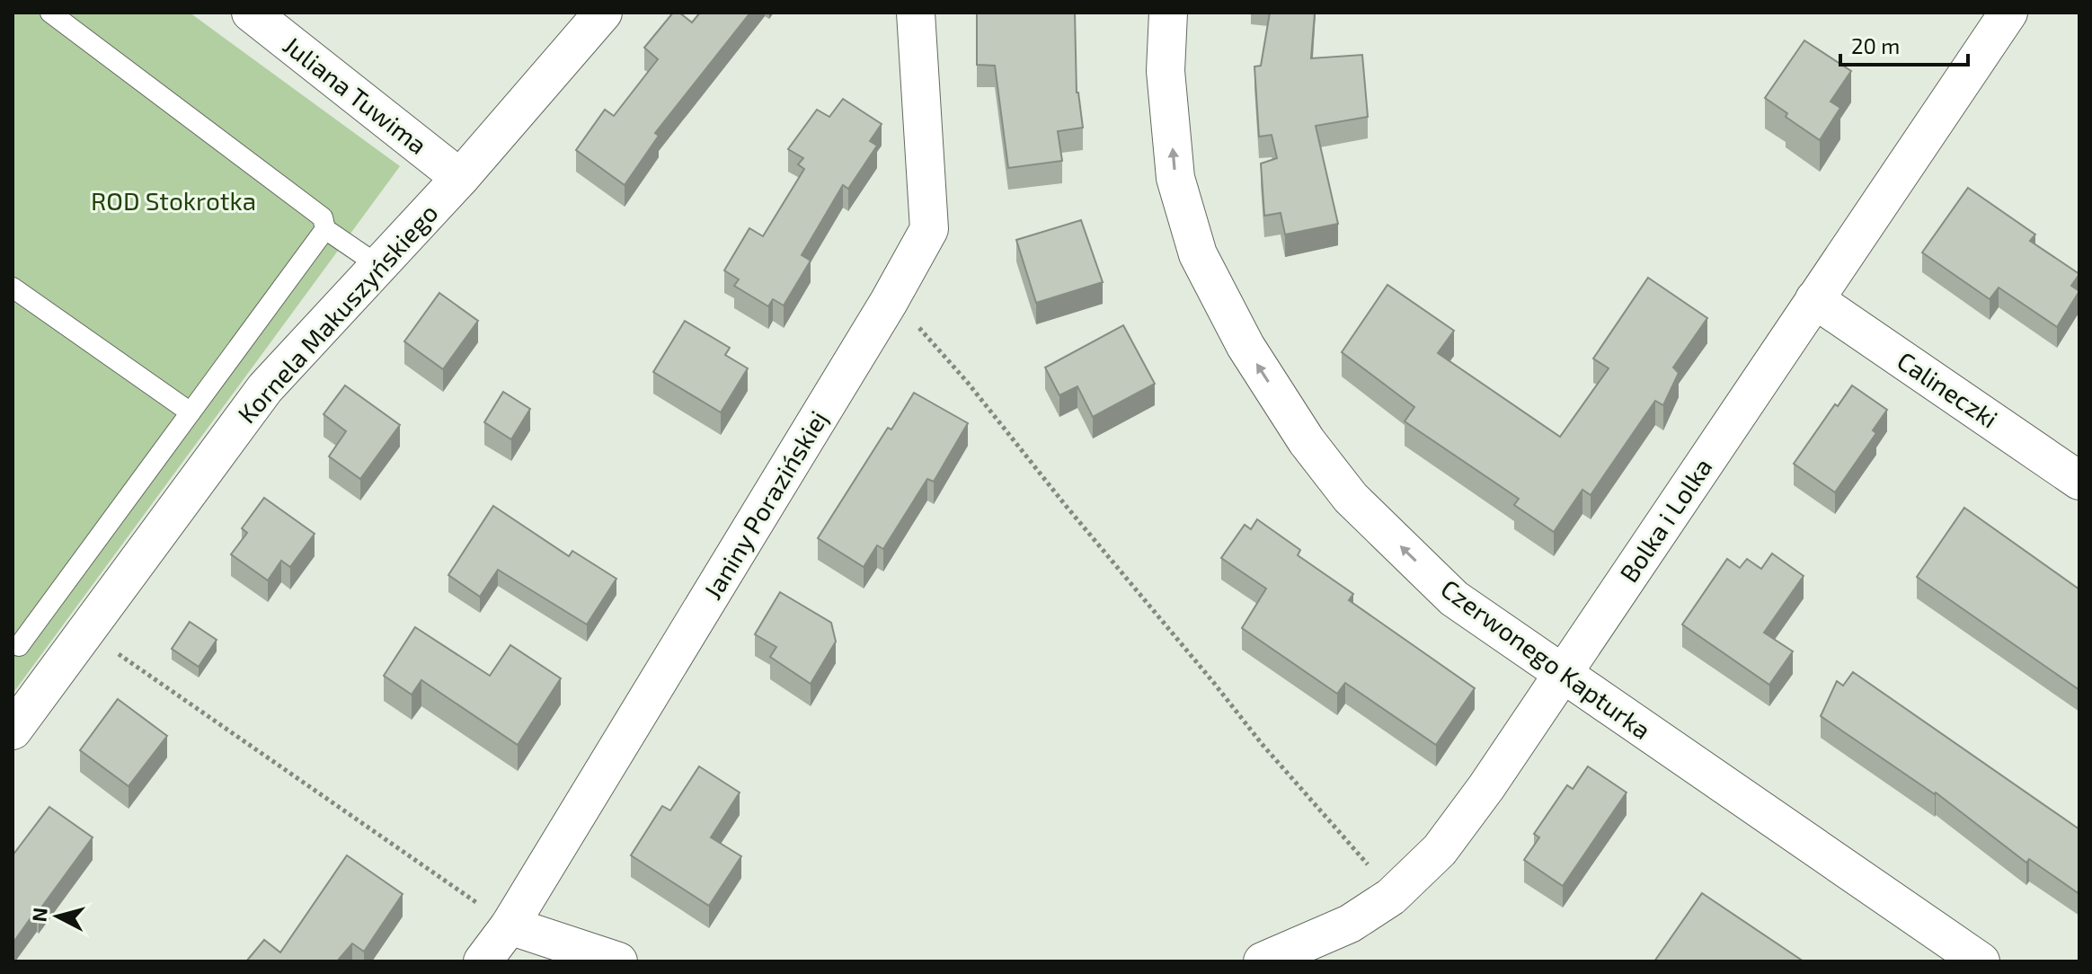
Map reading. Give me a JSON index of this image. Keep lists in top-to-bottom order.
{
  "streets": {
    "street": [
      "Juliana Tuwima",
      "Kornela Makuszyńskiego",
      "Calineczki",
      "Janiny Porazińskiej",
      "Bolka i Lolka",
      "Czerwonego Kapturka"
    ]
  },
  "crossings": [
    ["Juliana Tuwima", "Kornela Makuszyńskiego"],
    ["Calineczki", "Bolka i Lolka"],
    ["Bolka i Lolka", "Czerwonego Kapturka"]
  ],
  "one_way": ["Czerwonego Kapturka"],
  "parks": ["ROD Stokrotka"],
  "scale_bar": "20 m",
  "north": "left"
}
